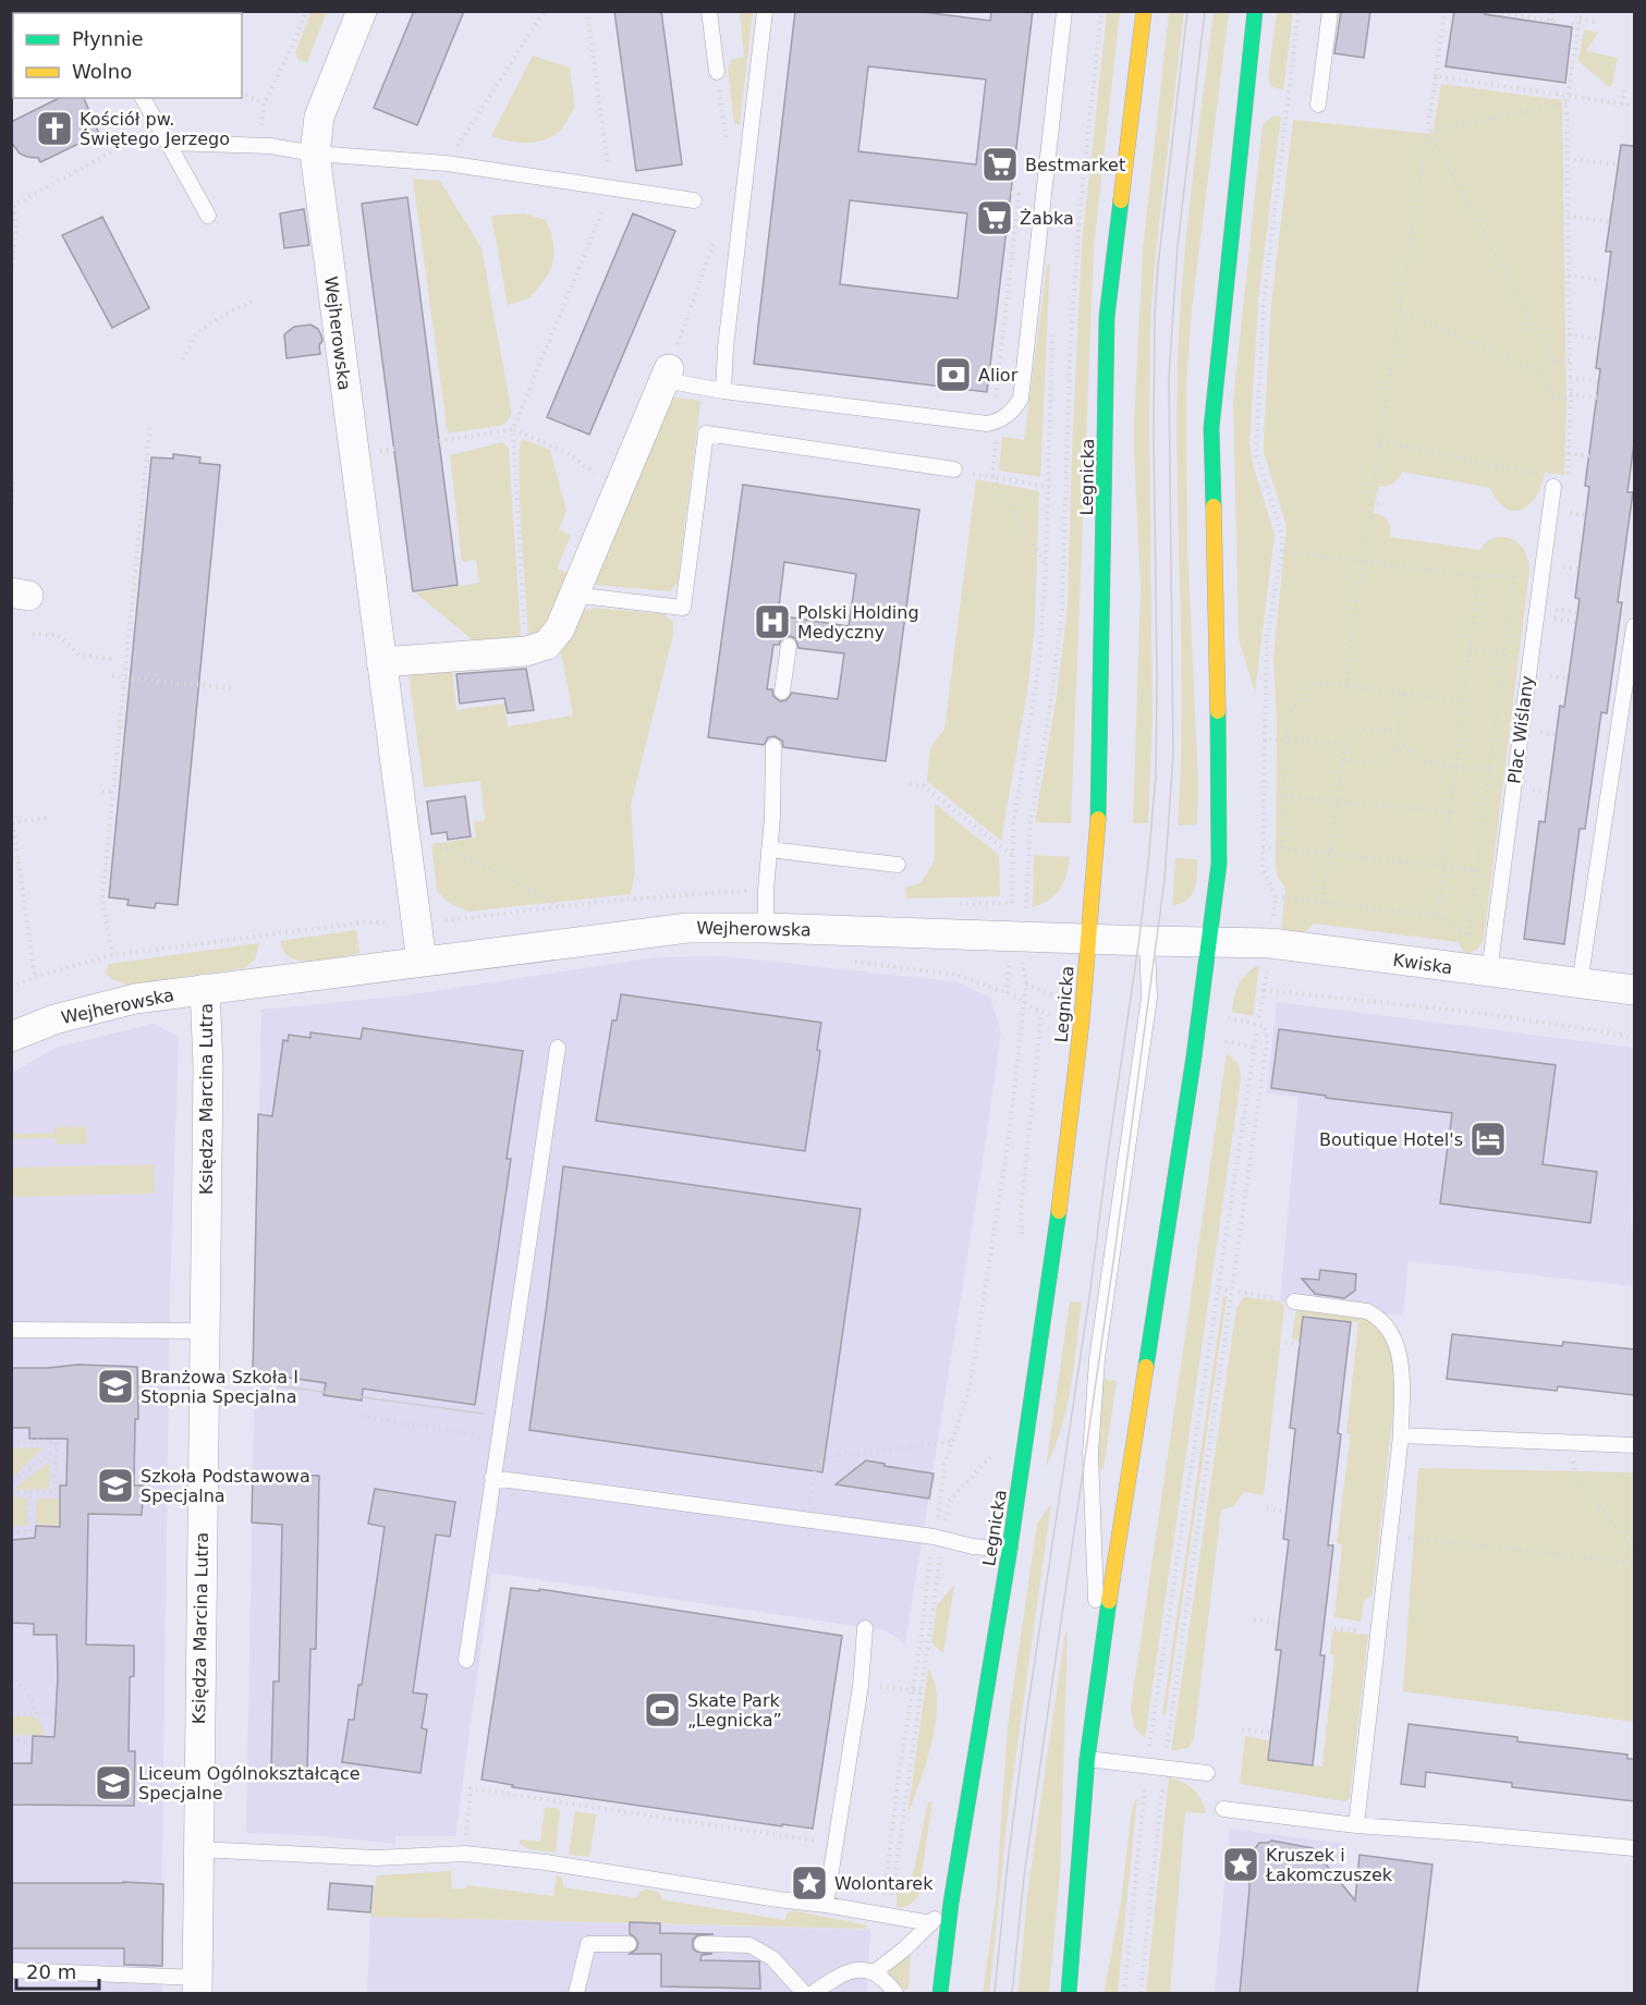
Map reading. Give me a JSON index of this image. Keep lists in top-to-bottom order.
{
  "streets": {
    "main road": ["Legnicka"],
    "street": ["Wejherowska", "Kwiska", "Księdza Marcina Lutra"],
    "lane": ["Plac Wiślany"]
  },
  "crossings": [
    ["Wejherowska", "Legnicka"],
    ["Wejherowska", "Kwiska"],
    ["Wejherowska", "Księdza Marcina Lutra"],
    ["Plac Wiślany", "Kwiska"]
  ],
  "places": {
    "church": ["Kościół pw. Świętego Jerzego"],
    "supermarket": ["Bestmarket", "Żabka"],
    "bank": ["Alior"],
    "hospital": ["Polski Holding Medyczny"],
    "hotel": ["Boutique Hotel's"],
    "school or university": ["Branżowa Szkoła I Stopnia Specjalna", "Szkoła Podstawowa Specjalna", "Liceum Ogólnokształcące Specjalne"],
    "sports": ["Skate Park „Legnicka”"],
    "place": ["Kruszek i Łakomczuszek", "Wolontarek"]
  },
  "legend": ["Płynnie", "Wolno"],
  "scale_bar": "20 m"
}
